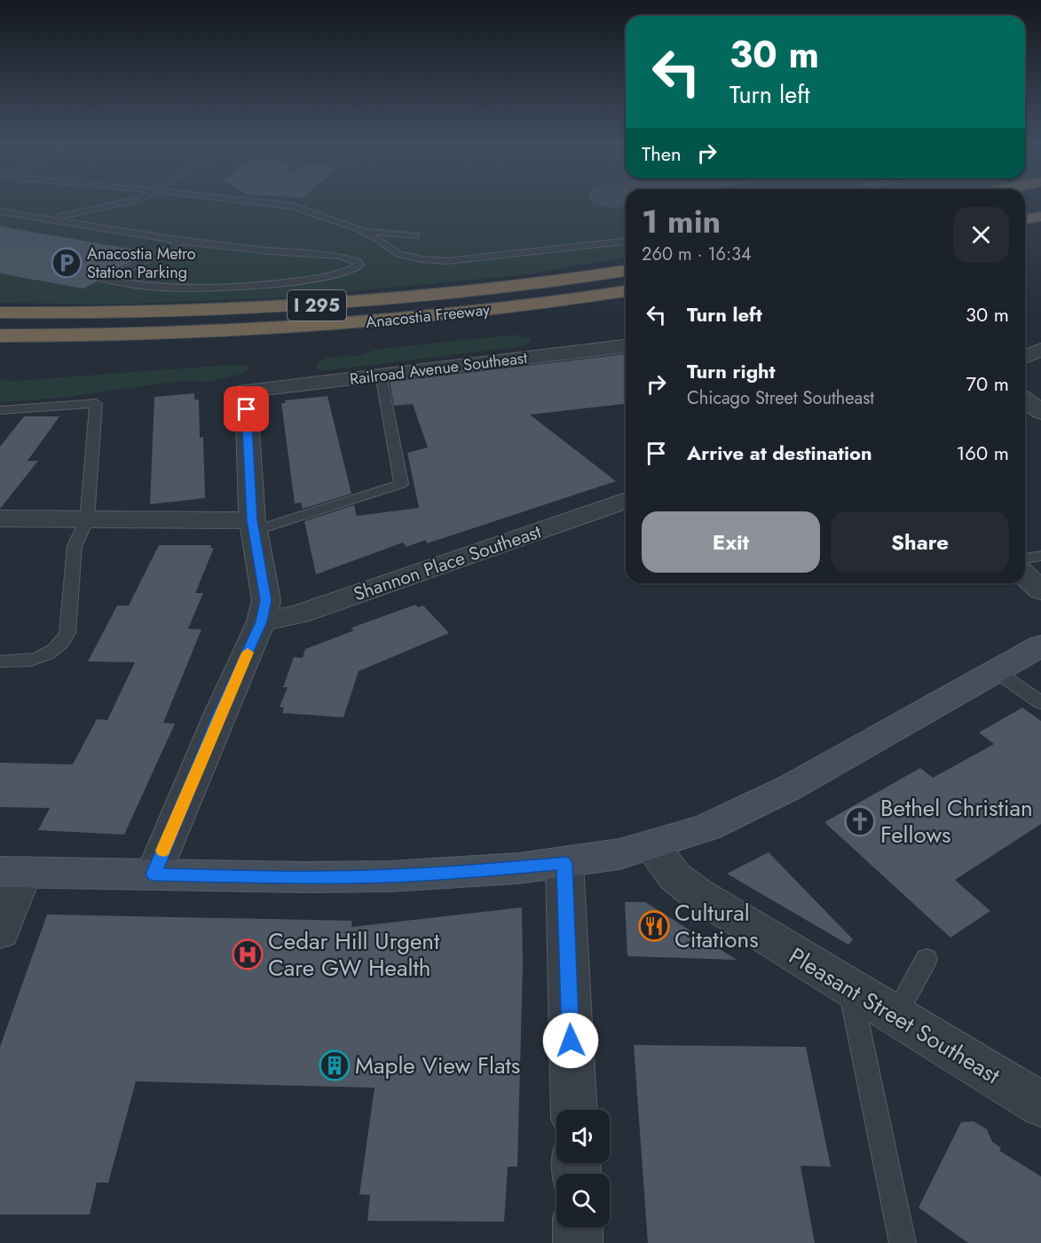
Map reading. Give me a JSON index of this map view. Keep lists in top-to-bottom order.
{
  "streets": {
    "highway": ["I 295", "Anacostia Freeway"],
    "street": ["Railroad Avenue Southeast", "Shannon Place Southeast", "Pleasant Street Southeast"]
  },
  "places": {
    "parking": ["Anacostia Metro Station Parking"],
    "church": ["Bethel Christian Fellows"],
    "restaurant": ["Cultural Citations"],
    "hospital": ["Cedar Hill Urgent Care GW Health"],
    "building": ["Maple View Flats"]
  },
  "page": {
    "turn": ["30 m", "Turn left"],
    "then": "Then",
    "heading": ["1 min", "260 m · 16:34"],
    "list": [
      {
        "name": "Turn left",
        "value": "30 m"
      },
      {
        "name": "Turn right",
        "note": "Chicago Street Southeast",
        "value": "70 m"
      },
      {
        "name": "Arrive at destination",
        "value": "160 m"
      }
    ],
    "buttons": ["Exit", "Share"]
  }
}
